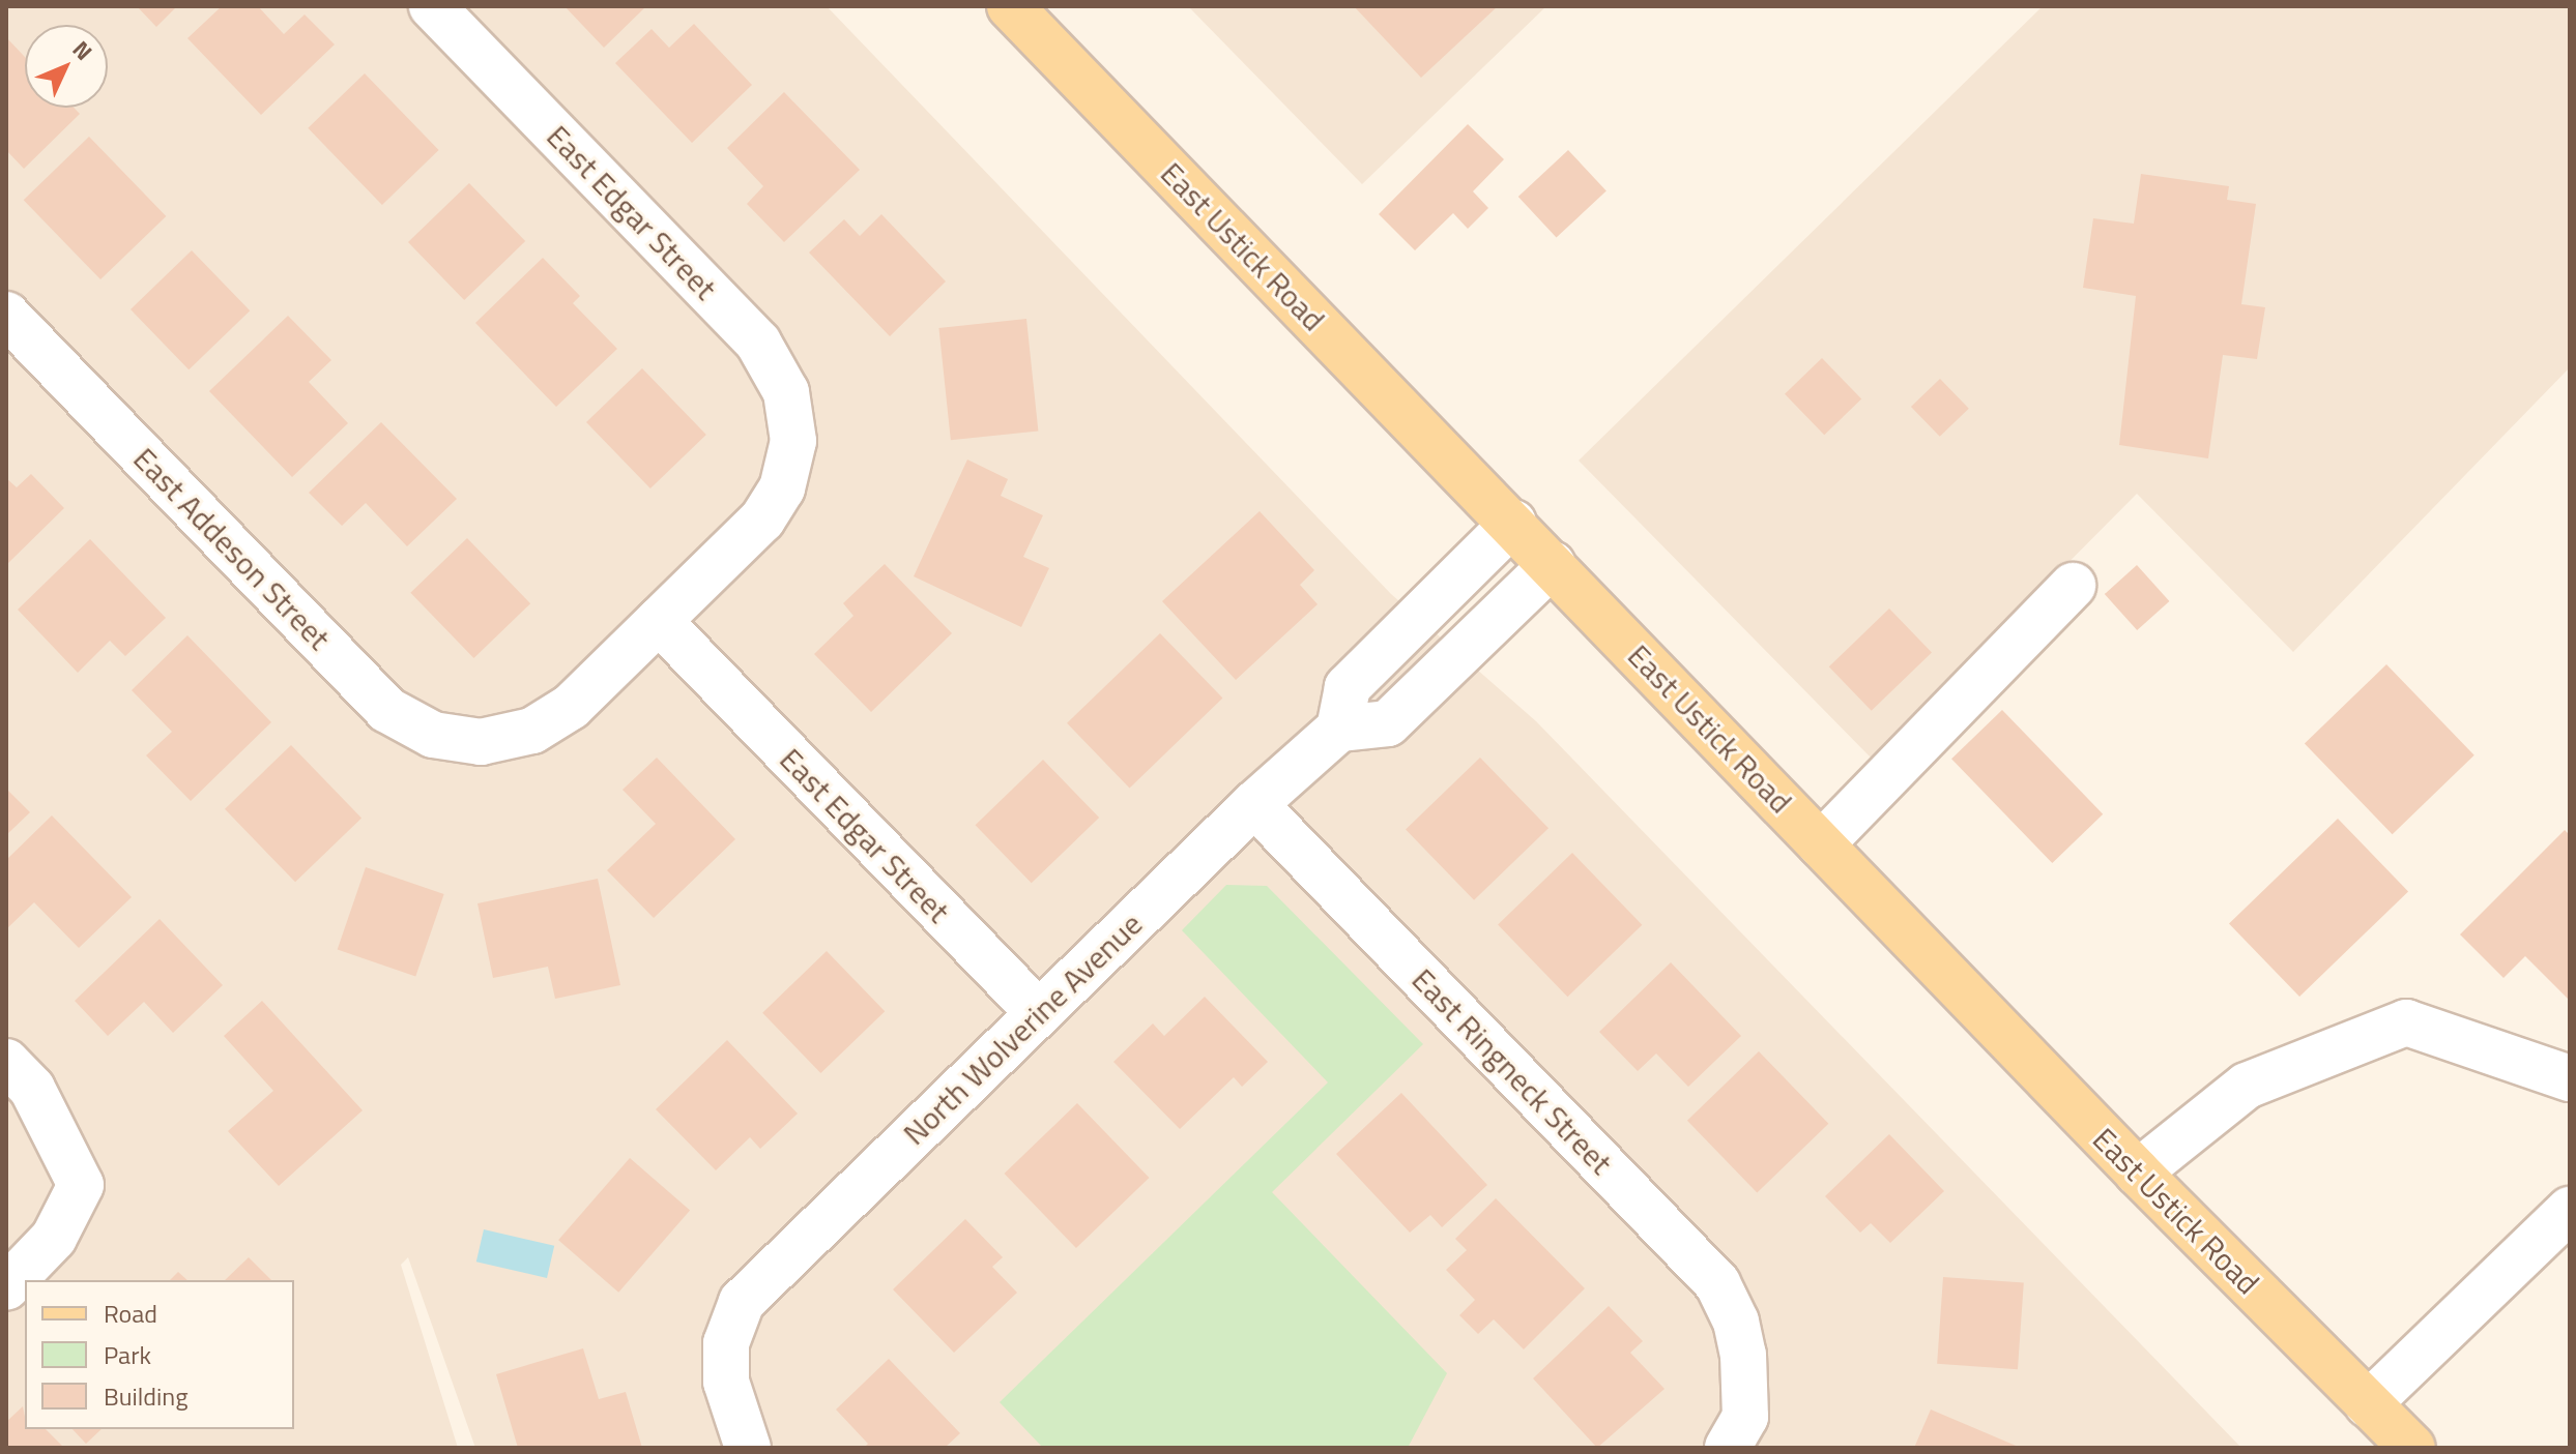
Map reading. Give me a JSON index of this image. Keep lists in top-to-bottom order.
{
  "streets": {
    "main road": ["East Ustick Road"],
    "street": [
      "East Edgar Street",
      "East Addeson Street",
      "North Wolverine Avenue",
      "East Ringneck Street"
    ]
  },
  "crossings": [
    ["East Edgar Street", "East Addeson Street"],
    ["East Edgar Street", "North Wolverine Avenue"],
    ["North Wolverine Avenue", "East Ringneck Street"]
  ],
  "legend": ["Road", "Park", "Building"],
  "north": "top right"
}
